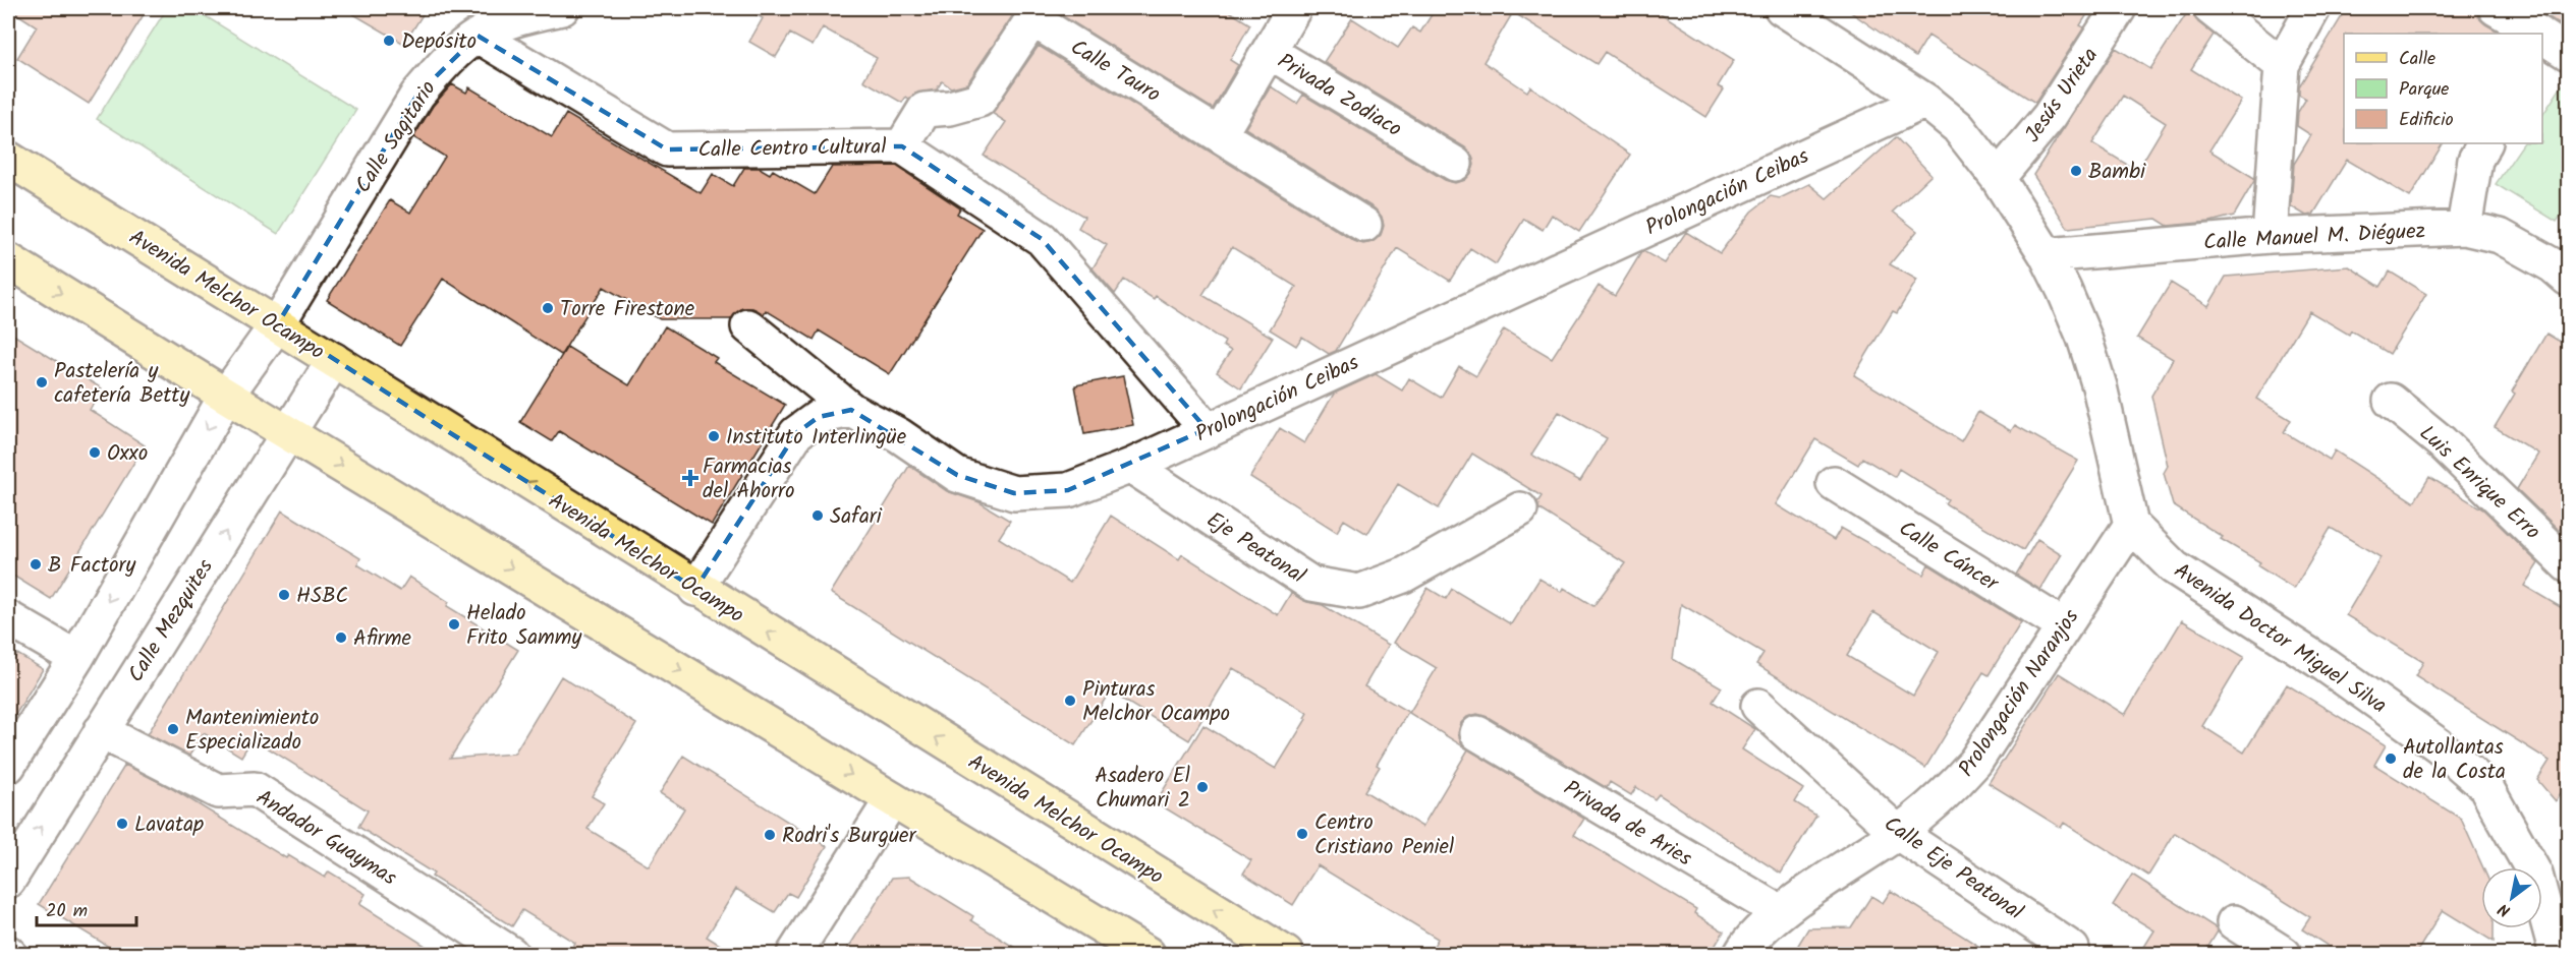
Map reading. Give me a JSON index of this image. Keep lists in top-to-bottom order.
{
  "streets": {
    "main road": ["Avenida Melchor Ocampo"],
    "street": [
      "Calle Tauro",
      "Privada Zodiaco",
      "Jesús Urieta",
      "Calle Sagitario",
      "Calle Centro Cultural",
      "Prolongación Ceibas",
      "Calle Manuel M. Diéguez",
      "Luis Enrique Erro",
      "Eje Peatonal",
      "Calle Cáncer",
      "Calle Mezquites",
      "Avenida Doctor Miguel Silva",
      "Prolongación Naranjos",
      "Privada de Aries",
      "Andador Guaymas",
      "Calle Eje Peatonal"
    ]
  },
  "crossings": [
    ["Calle Tauro", "Calle Centro Cultural"],
    ["Calle Sagitario", "Calle Centro Cultural"],
    ["Calle Sagitario", "Avenida Melchor Ocampo"],
    ["Calle Centro Cultural", "Prolongación Ceibas"],
    ["Prolongación Ceibas", "Eje Peatonal"],
    ["Avenida Melchor Ocampo", "Calle Mezquites"],
    ["Calle Cáncer", "Prolongación Naranjos"],
    ["Calle Mezquites", "Andador Guaymas"],
    ["Avenida Doctor Miguel Silva", "Prolongación Naranjos"],
    ["Prolongación Naranjos", "Privada de Aries"],
    ["Prolongación Naranjos", "Calle Eje Peatonal"]
  ],
  "places": {
    "other": [
      "Depósito",
      "Bambi",
      "Torre Firestone",
      "Pastelería y cafetería Betty",
      "Instituto Interlingüe",
      "Oxxo",
      "Safari",
      "B Factory",
      "HSBC",
      "Helado Frito Sammy",
      "Afirme",
      "Pinturas Melchor Ocampo",
      "Mantenimiento Especializado",
      "Autollantas de la Costa",
      "Asadero El Chumari 2",
      "Lavatap",
      "Centro Cristiano Peniel",
      "Rodri's Burguer"
    ],
    "health": ["Farmacias del Ahorro"]
  },
  "legend": ["Calle", "Parque", "Edificio"],
  "scale_bar": "20 m",
  "north": "bottom left"
}
